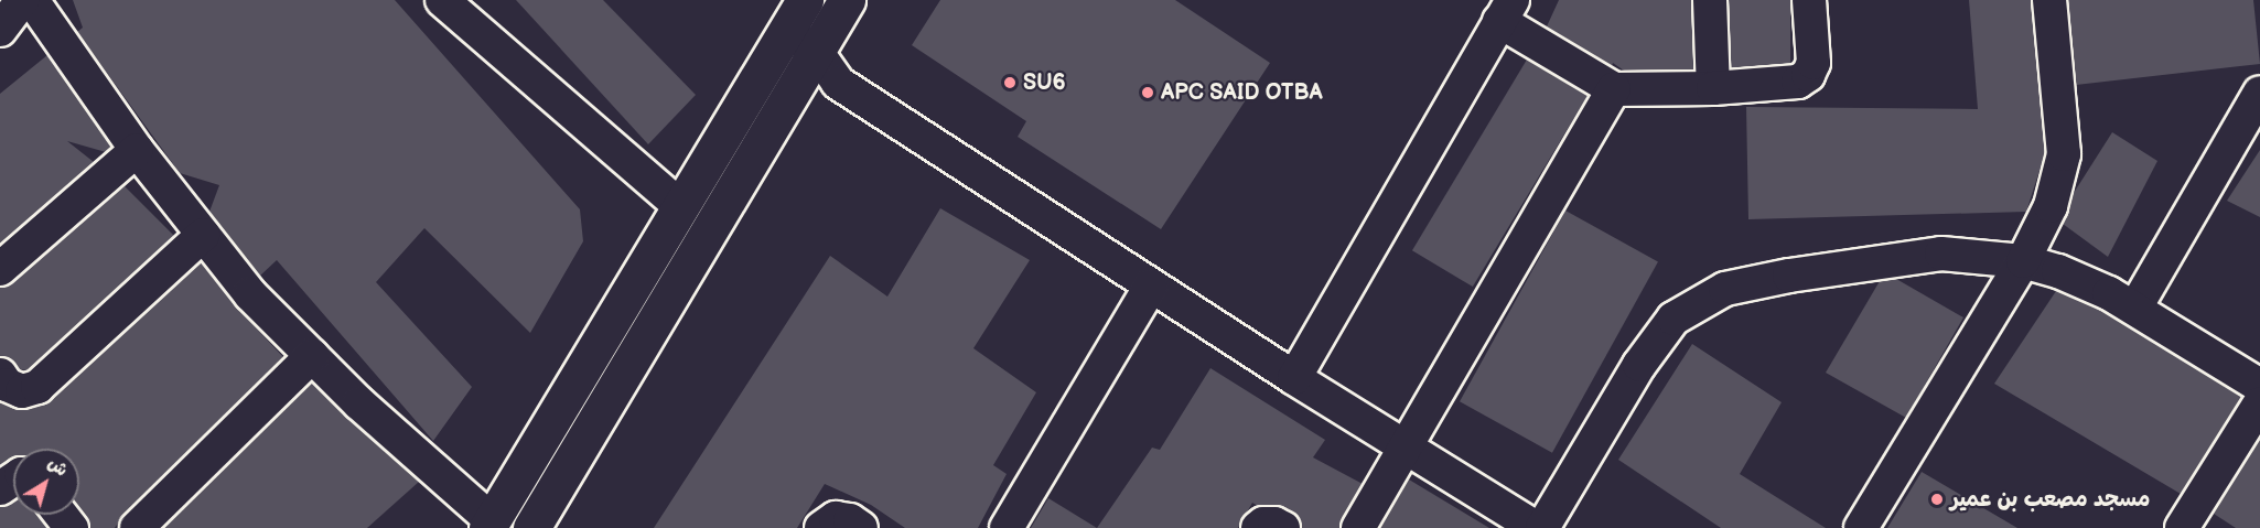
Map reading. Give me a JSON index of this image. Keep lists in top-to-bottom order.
{
  "places": ["SU6", "APC SAID OTBA", "مسجد مصعب بن عمير"],
  "north": "top right"
}
